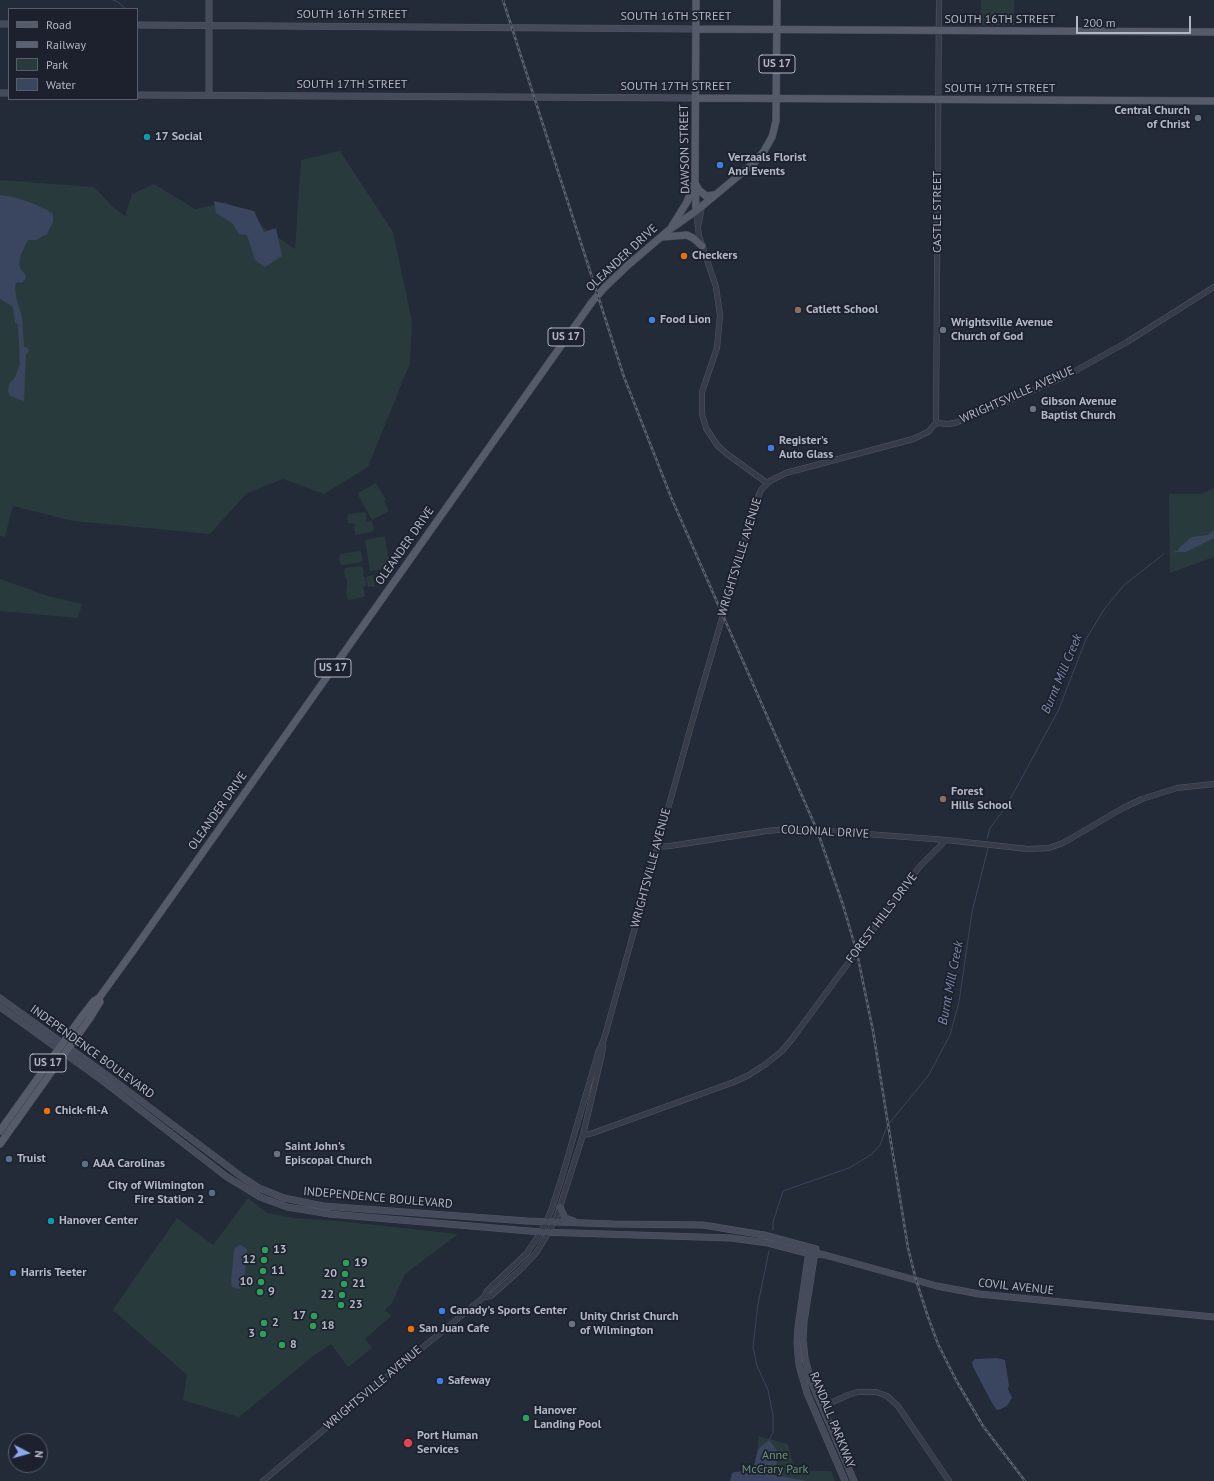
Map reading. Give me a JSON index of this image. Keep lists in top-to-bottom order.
{
  "streets": {
    "main road": [
      "SOUTH 16TH STREET",
      "US 17",
      "SOUTH 17TH STREET",
      "DAWSON STREET",
      "OLEANDER DRIVE",
      "INDEPENDENCE BOULEVARD",
      "COVIL AVENUE",
      "RANDALL PARKWAY"
    ],
    "street": [
      "CASTLE STREET",
      "WRIGHTSVILLE AVENUE",
      "COLONIAL DRIVE",
      "FOREST HILLS DRIVE"
    ]
  },
  "crossings": [
    ["SOUTH 16TH STREET", "US 17"],
    ["SOUTH 16TH STREET", "DAWSON STREET"],
    ["SOUTH 16TH STREET", "CASTLE STREET"],
    ["US 17", "SOUTH 17TH STREET"],
    ["US 17", "DAWSON STREET"],
    ["US 17", "OLEANDER DRIVE"],
    ["SOUTH 17TH STREET", "DAWSON STREET"],
    ["SOUTH 17TH STREET", "CASTLE STREET"],
    ["SOUTH 17TH STREET", "OLEANDER DRIVE"],
    ["DAWSON STREET", "OLEANDER DRIVE"],
    ["DAWSON STREET", "WRIGHTSVILLE AVENUE"],
    ["CASTLE STREET", "WRIGHTSVILLE AVENUE"],
    ["OLEANDER DRIVE", "INDEPENDENCE BOULEVARD"],
    ["WRIGHTSVILLE AVENUE", "COLONIAL DRIVE"],
    ["WRIGHTSVILLE AVENUE", "FOREST HILLS DRIVE"],
    ["WRIGHTSVILLE AVENUE", "INDEPENDENCE BOULEVARD"],
    ["COLONIAL DRIVE", "FOREST HILLS DRIVE"],
    ["INDEPENDENCE BOULEVARD", "COVIL AVENUE"],
    ["INDEPENDENCE BOULEVARD", "RANDALL PARKWAY"],
    ["COVIL AVENUE", "RANDALL PARKWAY"]
  ],
  "water": ["Burnt Mill Creek"],
  "parks": ["Anne McCrary Park"],
  "places": [
    "Central Church of Christ",
    "17 Social",
    "Verzaals Florist And Events",
    "Checkers",
    "Catlett School",
    "Food Lion",
    "Wrightsville Avenue Church of God",
    "Gibson Avenue Baptist Church",
    "Register's Auto Glass",
    "Forest Hills School",
    "Chick-fil-A",
    "Saint John's Episcopal Church",
    "Truist",
    "AAA Carolinas",
    "City of Wilmington Fire Station 2",
    "Hanover Center",
    "13",
    "12",
    "19",
    "11",
    "Harris Teeter",
    "20",
    "10",
    "21",
    "9",
    "22",
    "23",
    "Canady's Sports Center",
    "17",
    "2",
    "Unity Christ Church of Wilmington",
    "18",
    "San Juan Cafe",
    "3",
    "8",
    "Safeway",
    "Hanover Landing Pool",
    "Port Human Services"
  ],
  "legend": [
    "Road",
    "Railway",
    "Park",
    "Water"
  ],
  "scale_bar": "200 m",
  "north": "right"
}
